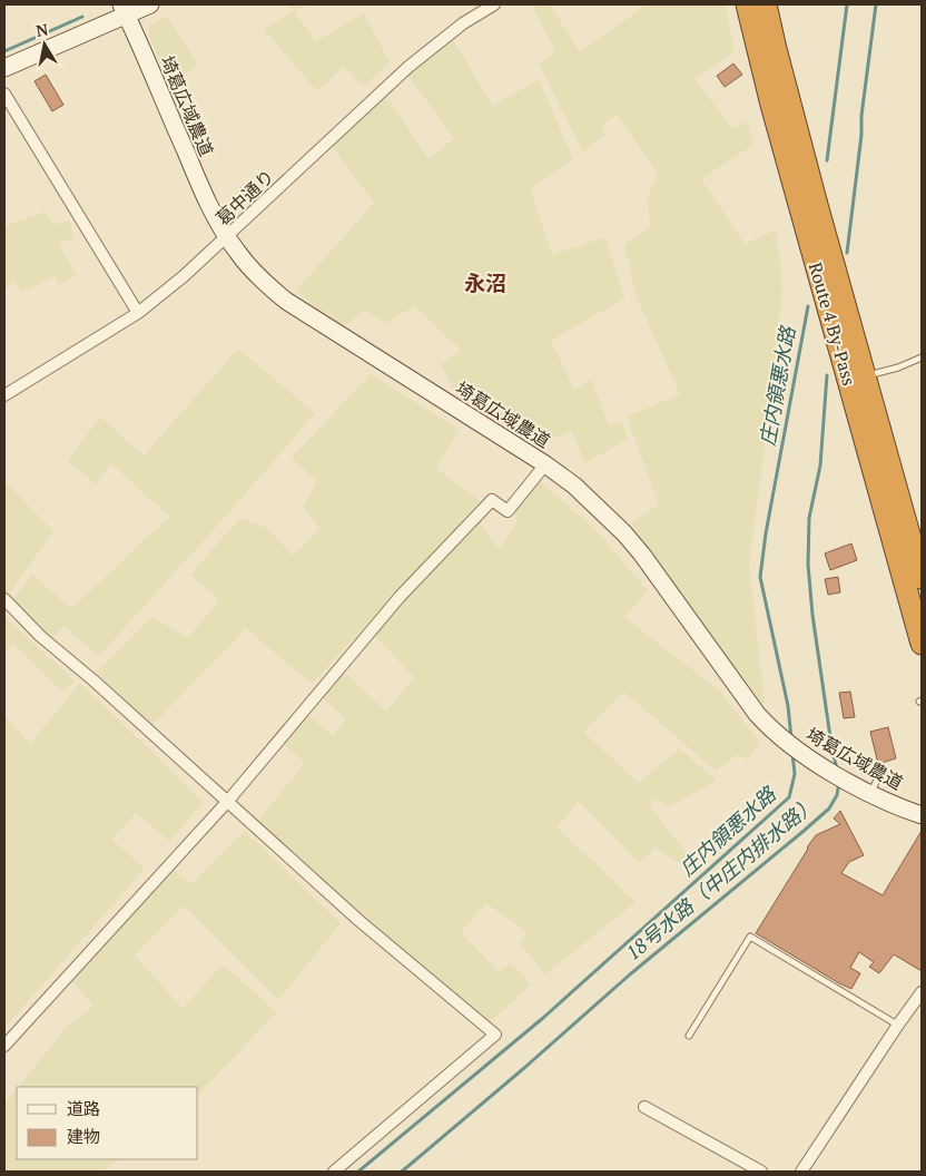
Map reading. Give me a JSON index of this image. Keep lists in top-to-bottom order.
{
  "streets": {
    "highway": ["Route 4 By-Pass"],
    "street": ["埼葛広域農道", "葛中通り"]
  },
  "crossings": [
    ["埼葛広域農道", "葛中通り"]
  ],
  "districts": ["永沼"],
  "water": ["庄内領悪水路", "18号水路（中庄内排水路）"],
  "legend": ["道路", "建物"],
  "north": "top"
}
